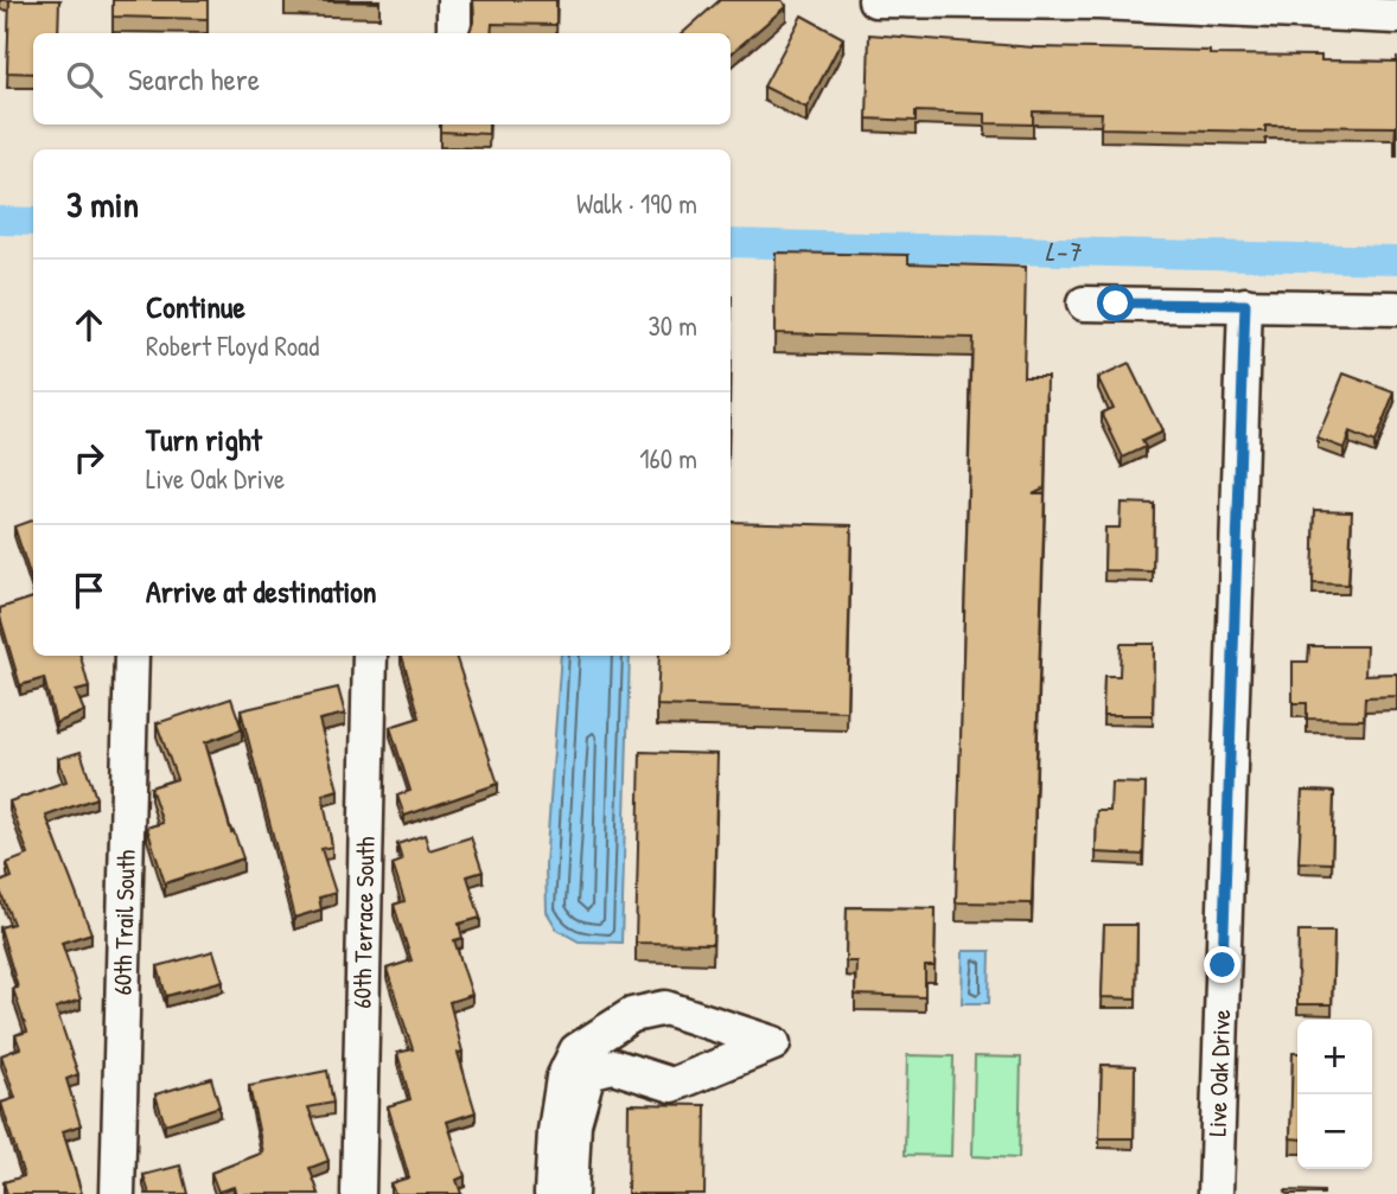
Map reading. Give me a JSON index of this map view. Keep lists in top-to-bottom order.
{
  "streets": {
    "street": ["60th Trail South", "60th Terrace South", "Live Oak Drive"]
  },
  "water": ["L-7"],
  "page": {
    "search": "Search here",
    "heading": ["3 min", "Walk · 190 m"],
    "list": [
      ["Continue", "Robert Floyd Road", "30 m"],
      ["Turn right", "Live Oak Drive", "160 m"],
      "Arrive at destination"
    ],
    "map_buttons": ["+", "−"]
  }
}
